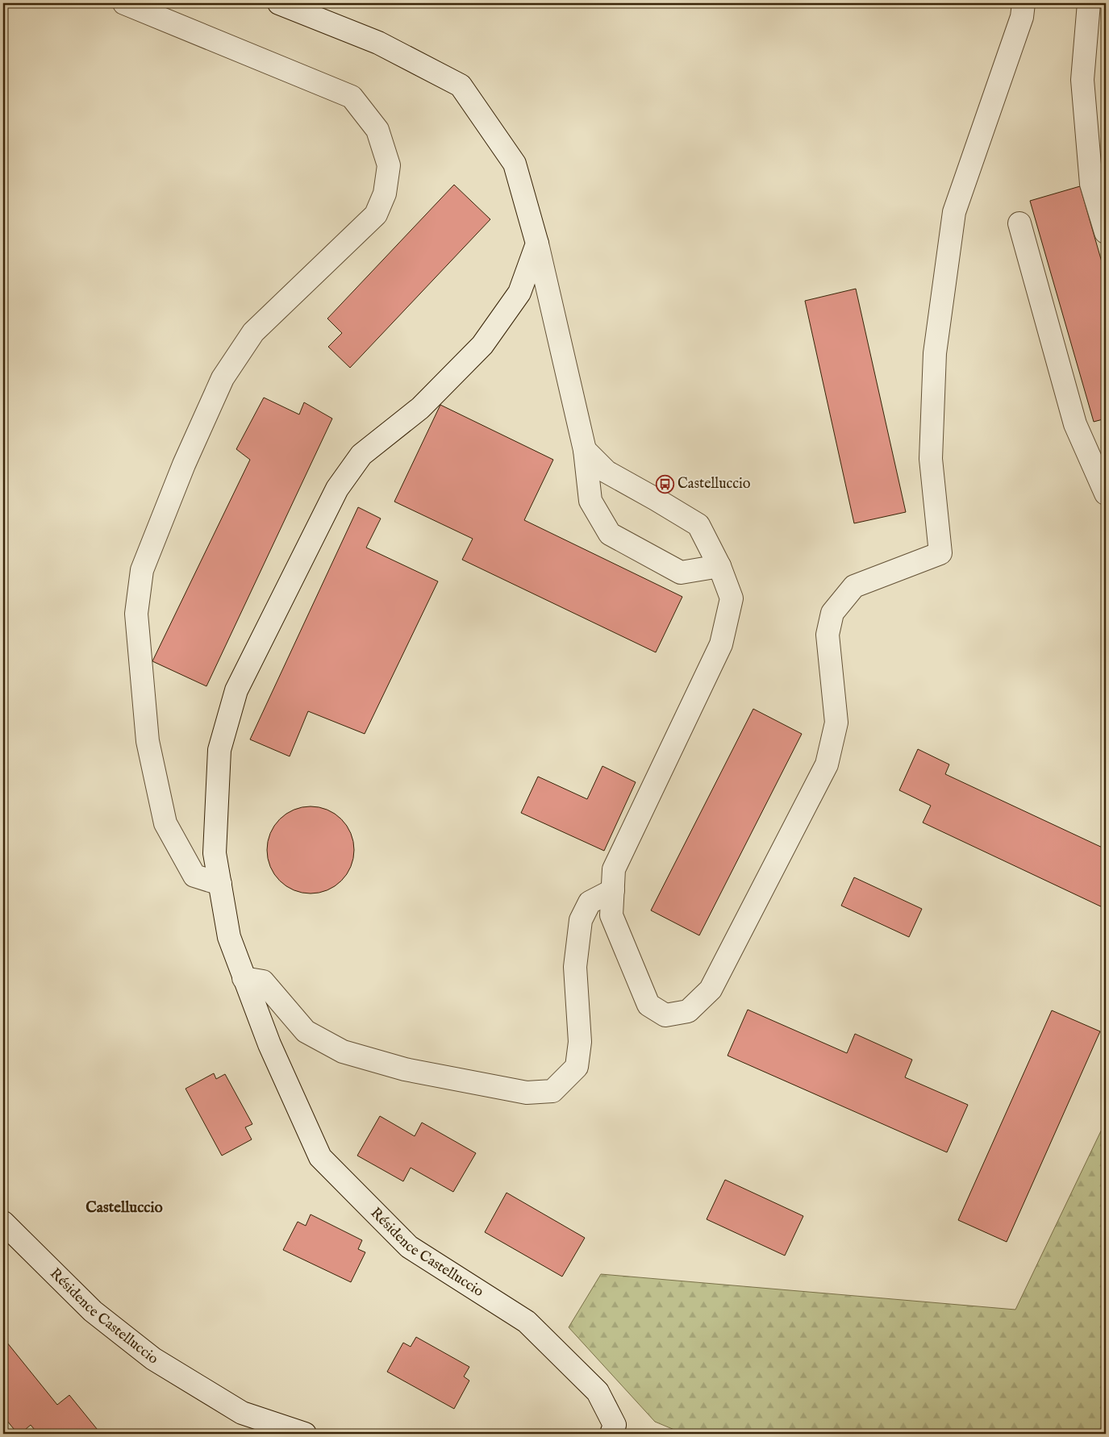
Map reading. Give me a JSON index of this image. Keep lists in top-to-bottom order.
{
  "streets": {
    "street": ["Résidence Castelluccio"]
  },
  "districts": ["Castelluccio"],
  "places": {
    "bus stop": ["Castelluccio"]
  }
}
